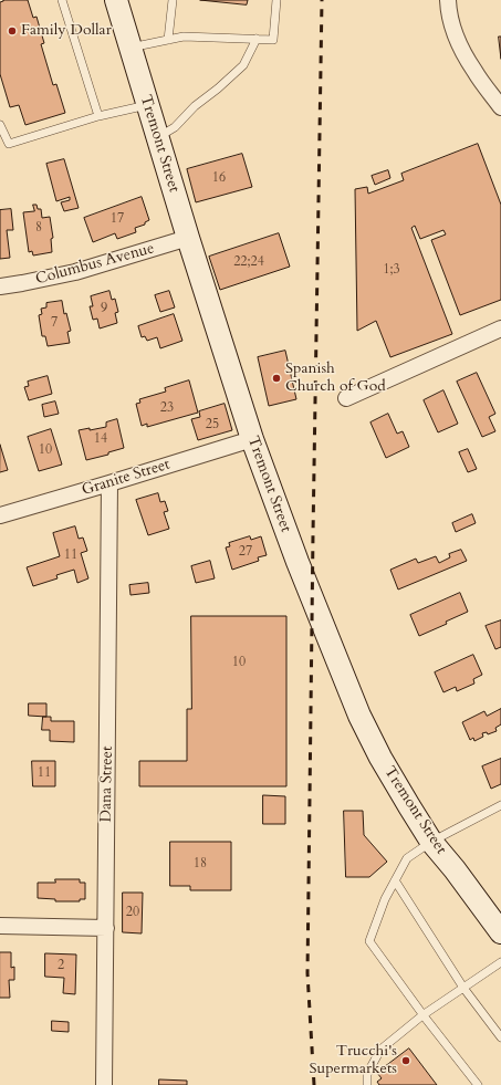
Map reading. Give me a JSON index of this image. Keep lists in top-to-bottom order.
{
  "streets": {
    "main road": ["Tremont Street"],
    "street": ["Columbus Avenue", "Granite Street", "Dana Street"]
  },
  "crossings": [
    ["Tremont Street", "Columbus Avenue"],
    ["Tremont Street", "Granite Street"],
    ["Granite Street", "Dana Street"]
  ],
  "places": ["Family Dollar", "Spanish Church of God", "Trucchi's Supermarkets"],
  "house_numbers": [
    "16",
    "17",
    "8",
    "22;24",
    "1;3",
    "9",
    "7",
    "23",
    "25",
    "14",
    "10",
    "27",
    "11",
    "10",
    "11",
    "18",
    "20",
    "2"
  ]
}
